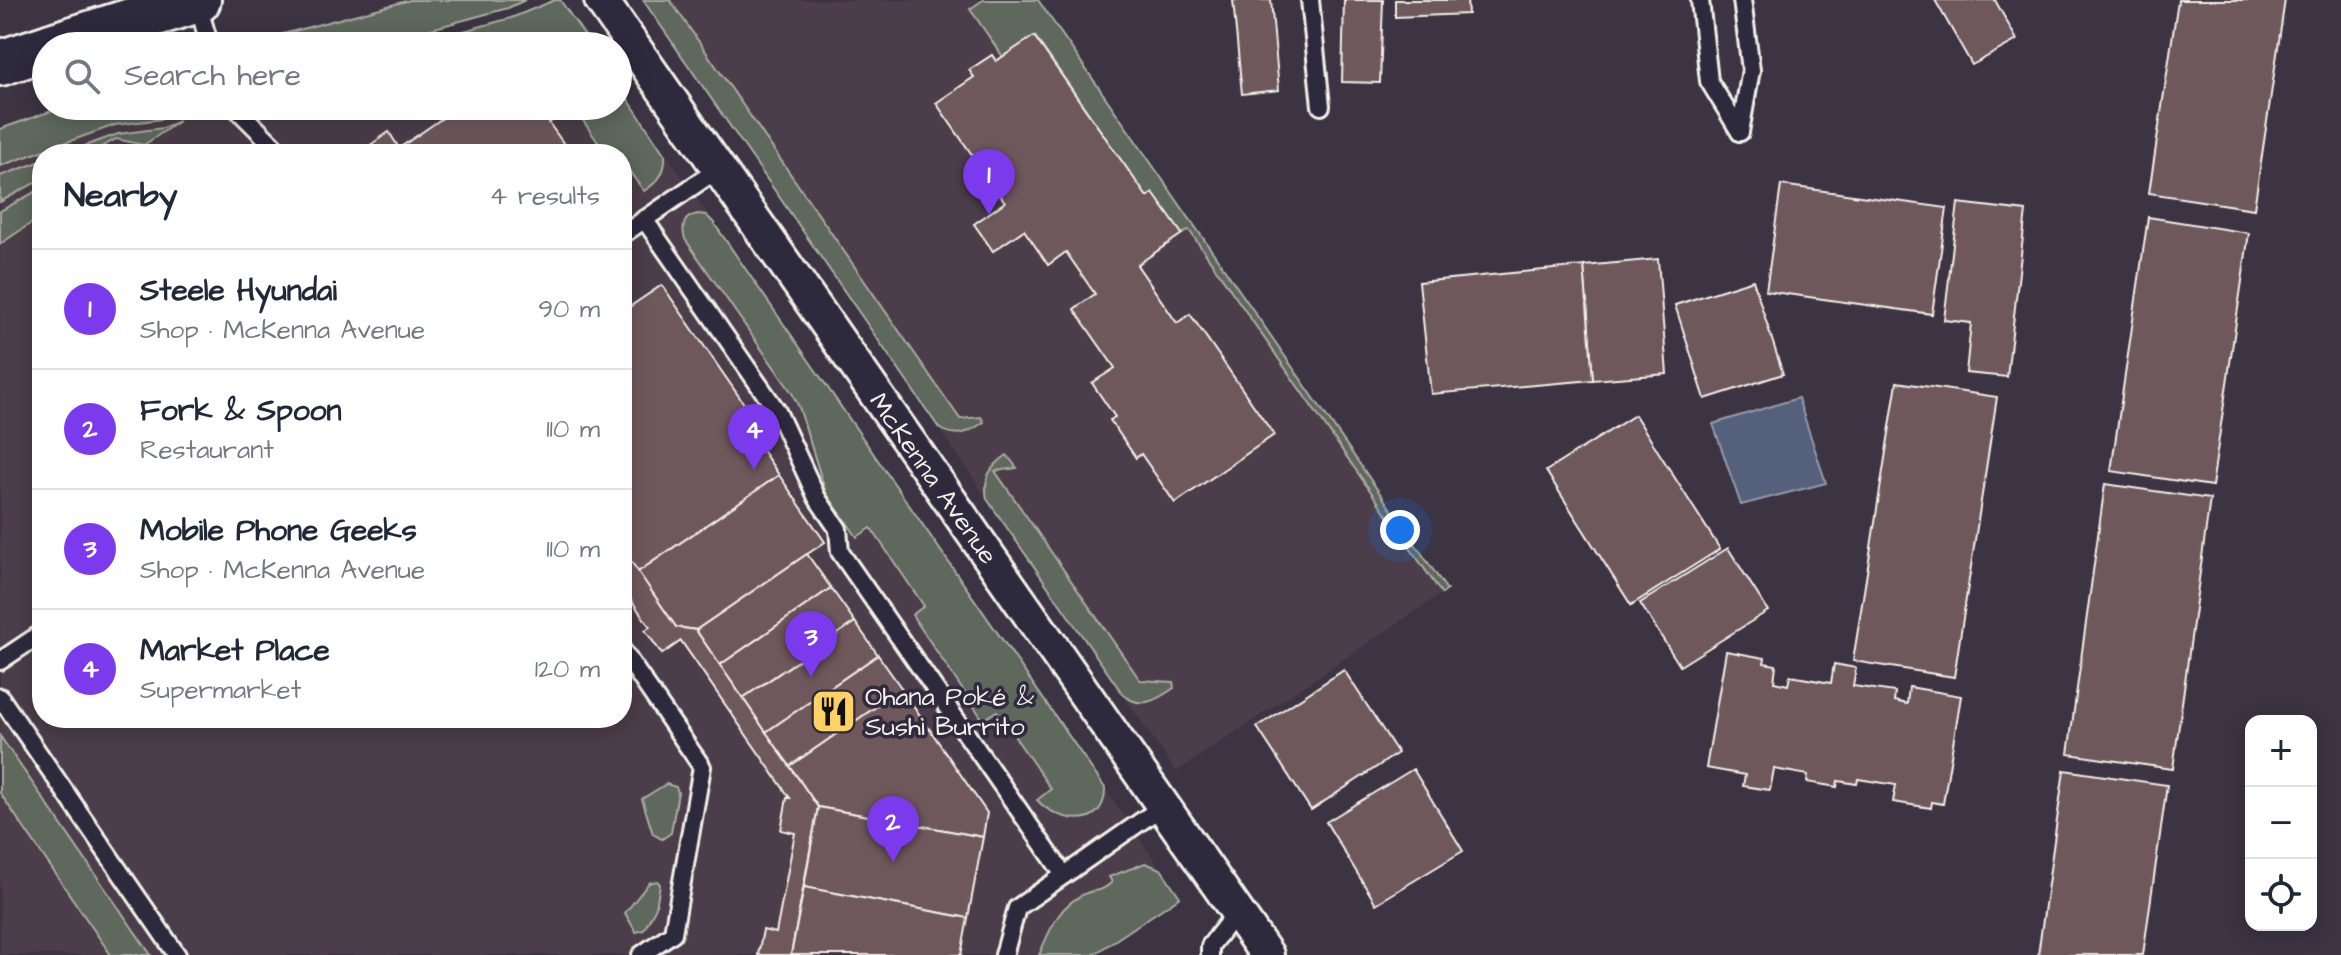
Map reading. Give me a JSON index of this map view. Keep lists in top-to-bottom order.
{
  "streets": {
    "street": ["McKenna Avenue"]
  },
  "places": {
    "restaurant": ["Ohana Poké & Sushi Burrito"]
  },
  "page": {
    "search": "Search here",
    "heading": ["Nearby", "4 results"],
    "pins": [
      "1",
      "4",
      "3",
      "2"
    ],
    "list": [
      {
        "mark": "1",
        "name": "Steele Hyundai",
        "note": "Shop · McKenna Avenue",
        "value": "90 m"
      },
      {
        "mark": "2",
        "name": "Fork & Spoon",
        "note": "Restaurant",
        "value": "110 m"
      },
      {
        "mark": "3",
        "name": "Mobile Phone Geeks",
        "note": "Shop · McKenna Avenue",
        "value": "110 m"
      },
      {
        "mark": "4",
        "name": "Market Place",
        "note": "Supermarket",
        "value": "120 m"
      }
    ],
    "map_buttons": ["+", "−"]
  }
}
